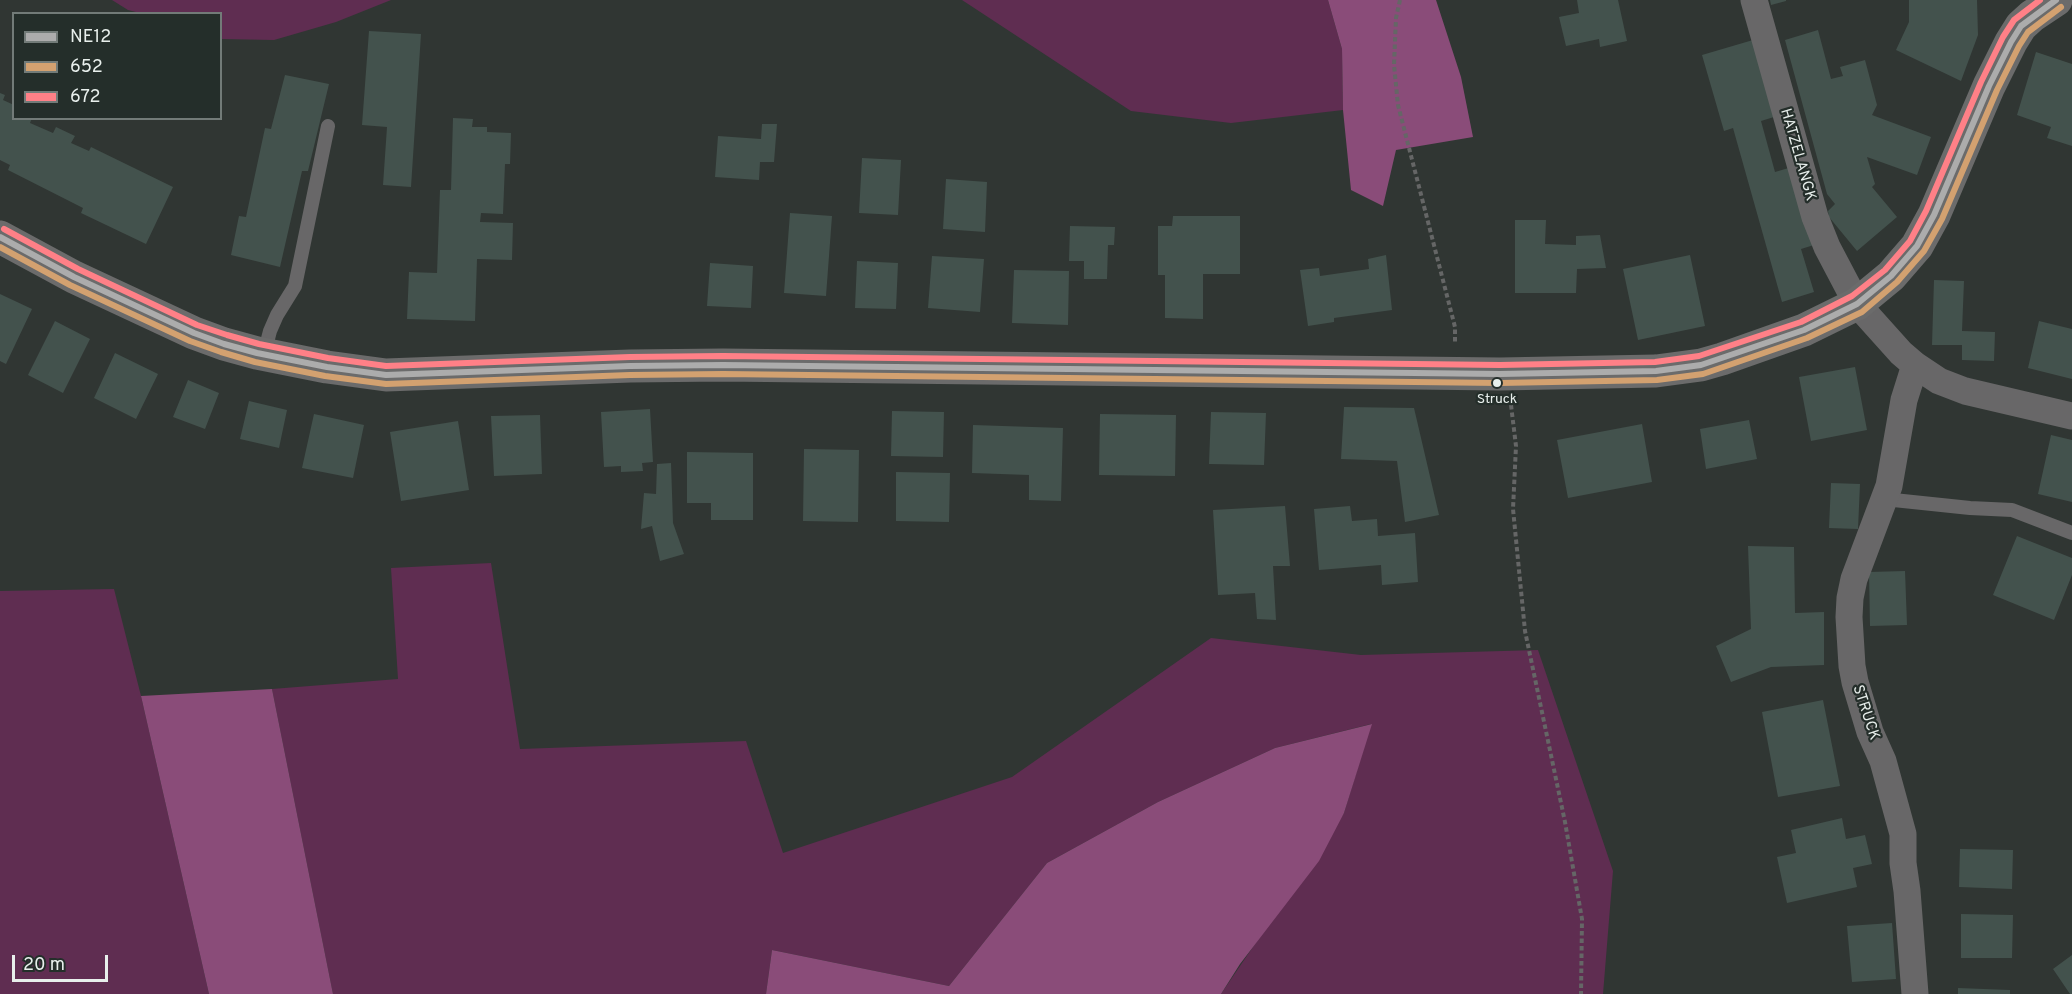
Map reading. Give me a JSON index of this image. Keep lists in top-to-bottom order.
{
  "streets": {
    "street": ["HATZELANGK", "STRUCK"]
  },
  "crossings": [
    ["HATZELANGK", "STRUCK"]
  ],
  "places": ["Struck"],
  "lines": ["transit line NE12", "transit line 672", "transit line 652"],
  "legend": ["NE12", "652", "672"],
  "scale_bar": "20 m"
}
